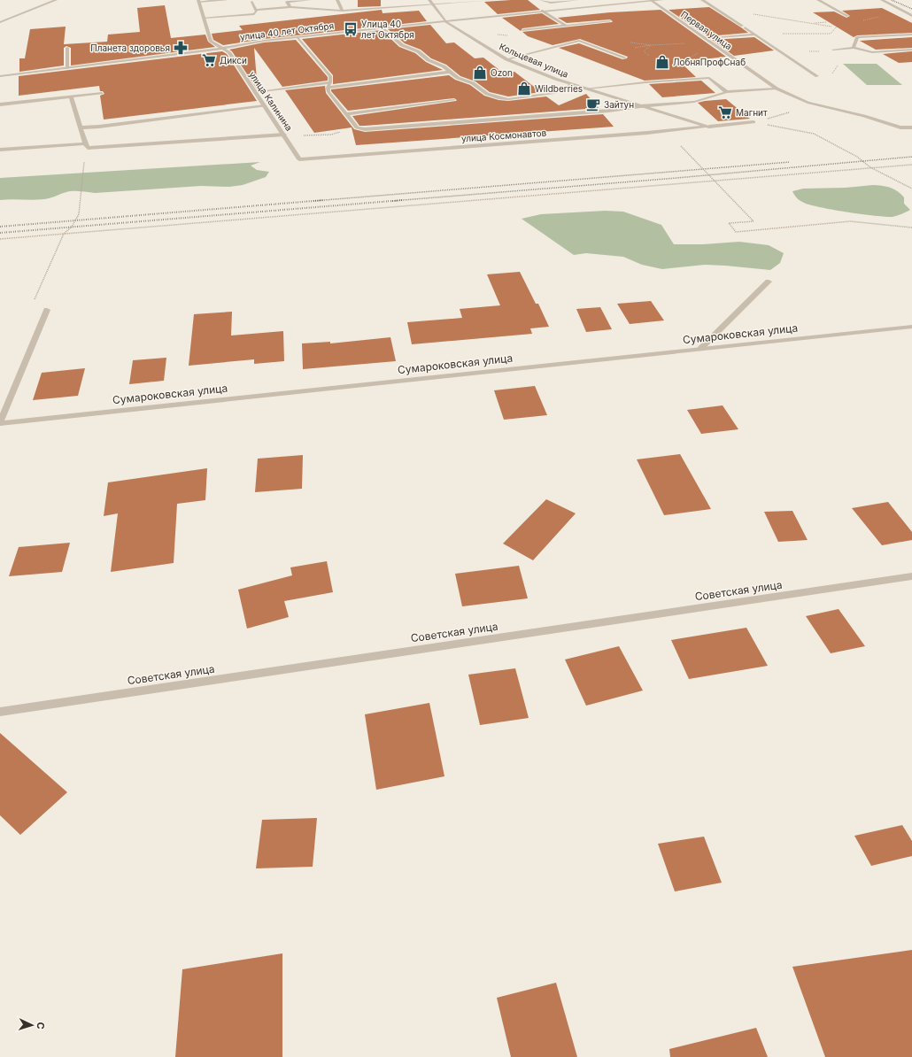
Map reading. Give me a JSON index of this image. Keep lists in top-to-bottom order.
{
  "streets": {
    "street": [
      "Первая улица",
      "улица 40 лет Октября",
      "Кольцевая улица",
      "улица Калинина",
      "улица Космонавтов",
      "Сумароковская улица",
      "Советская улица"
    ]
  },
  "crossings": [
    ["Первая улица", "улица 40 лет Октября"],
    ["улица 40 лет Октября", "Кольцевая улица"],
    ["улица 40 лет Октября", "улица Калинина"],
    ["Кольцевая улица", "улица Космонавтов"],
    ["улица Калинина", "улица Космонавтов"]
  ],
  "places": {
    "bus stop": ["Улица 40 лет Октября"],
    "pharmacy": ["Планета здоровья"],
    "supermarket": ["Дикси", "Магнит"],
    "shop": ["ЛобняПрофСнаб", "Ozon", "Wildberries"],
    "cafe": ["Зайтун"]
  },
  "north": "right"
}
